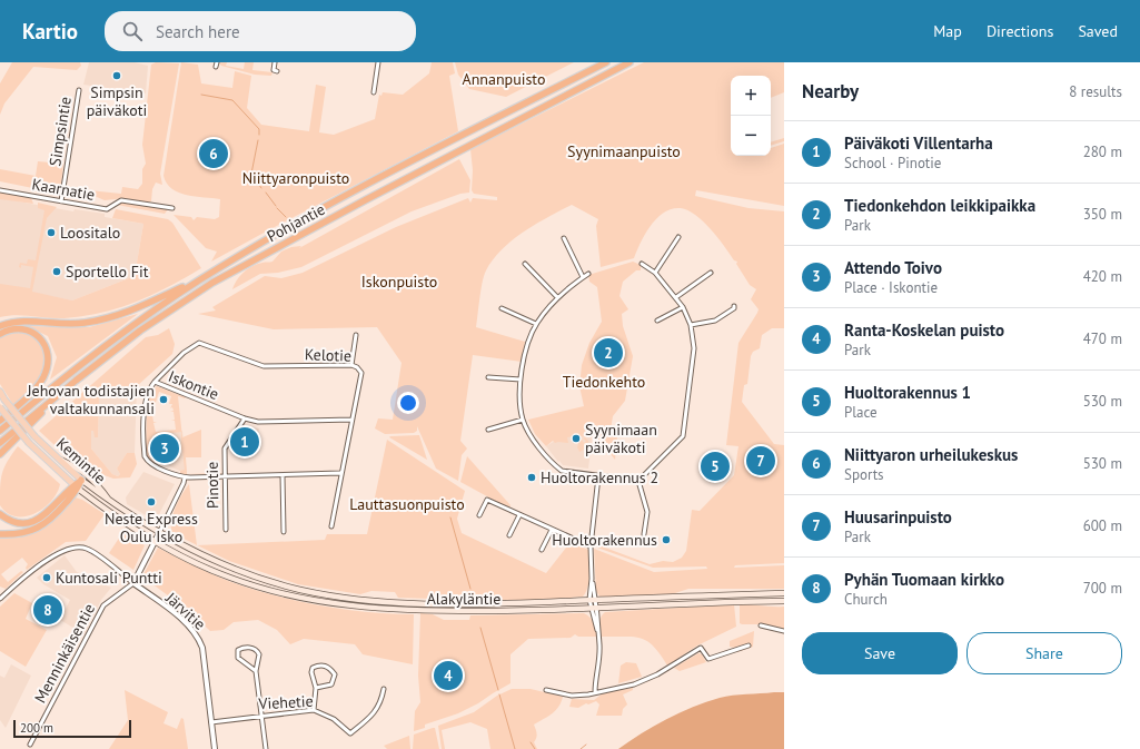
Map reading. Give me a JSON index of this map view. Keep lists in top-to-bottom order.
{
  "streets": {
    "highway": ["Pohjantie"],
    "main road": ["Kemintie", "Alakyläntie"],
    "street": [
      "Simpsintie",
      "Kaarnatie",
      "Kelotie",
      "Iskontie",
      "Pinotie",
      "Järvitie",
      "Menninkäisentie",
      "Viehetie"
    ]
  },
  "crossings": [
    ["Simpsintie", "Kaarnatie"],
    ["Kelotie", "Iskontie"],
    ["Iskontie", "Pinotie"],
    ["Kemintie", "Alakyläntie"],
    ["Järvitie", "Menninkäisentie"],
    ["Järvitie", "Viehetie"]
  ],
  "parks": [
    "Annanpuisto",
    "Syynimaanpuisto",
    "Niittyaronpuisto",
    "Iskonpuisto",
    "Tiedonkehto",
    "Lauttasuonpuisto"
  ],
  "places": [
    "Simpsin päiväkoti",
    "Loositalo",
    "Sportello Fit",
    "Jehovan todistajien valtakunnansali",
    "Syynimaan päiväkoti",
    "Huoltorakennus 2",
    "Neste Express Oulu Isko",
    "Huoltorakennus",
    "Kuntosali Puntti"
  ],
  "scale_bar": "200 m",
  "page": {
    "header": "Kartio",
    "search": "Search here",
    "nav": ["Map", "Directions", "Saved"],
    "heading": ["Nearby", "8 results"],
    "map_buttons": ["+", "−"],
    "list": [
      {
        "mark": "1",
        "name": "Päiväkoti Villentarha",
        "note": "School · Pinotie",
        "value": "280 m"
      },
      {
        "mark": "2",
        "name": "Tiedonkehdon leikkipaikka",
        "note": "Park",
        "value": "350 m"
      },
      {
        "mark": "3",
        "name": "Attendo Toivo",
        "note": "Place · Iskontie",
        "value": "420 m"
      },
      {
        "mark": "4",
        "name": "Ranta-Koskelan puisto",
        "note": "Park",
        "value": "470 m"
      },
      {
        "mark": "5",
        "name": "Huoltorakennus 1",
        "note": "Place",
        "value": "530 m"
      },
      {
        "mark": "6",
        "name": "Niittyaron urheilukeskus",
        "note": "Sports",
        "value": "530 m"
      },
      {
        "mark": "7",
        "name": "Huusarinpuisto",
        "note": "Park",
        "value": "600 m"
      },
      {
        "mark": "8",
        "name": "Pyhän Tuomaan kirkko",
        "note": "Church",
        "value": "700 m"
      }
    ],
    "pins": [
      "6",
      "2",
      "1",
      "3",
      "7",
      "5",
      "8",
      "4"
    ],
    "buttons": ["Save", "Share"],
    "scale": "200 m"
  }
}
